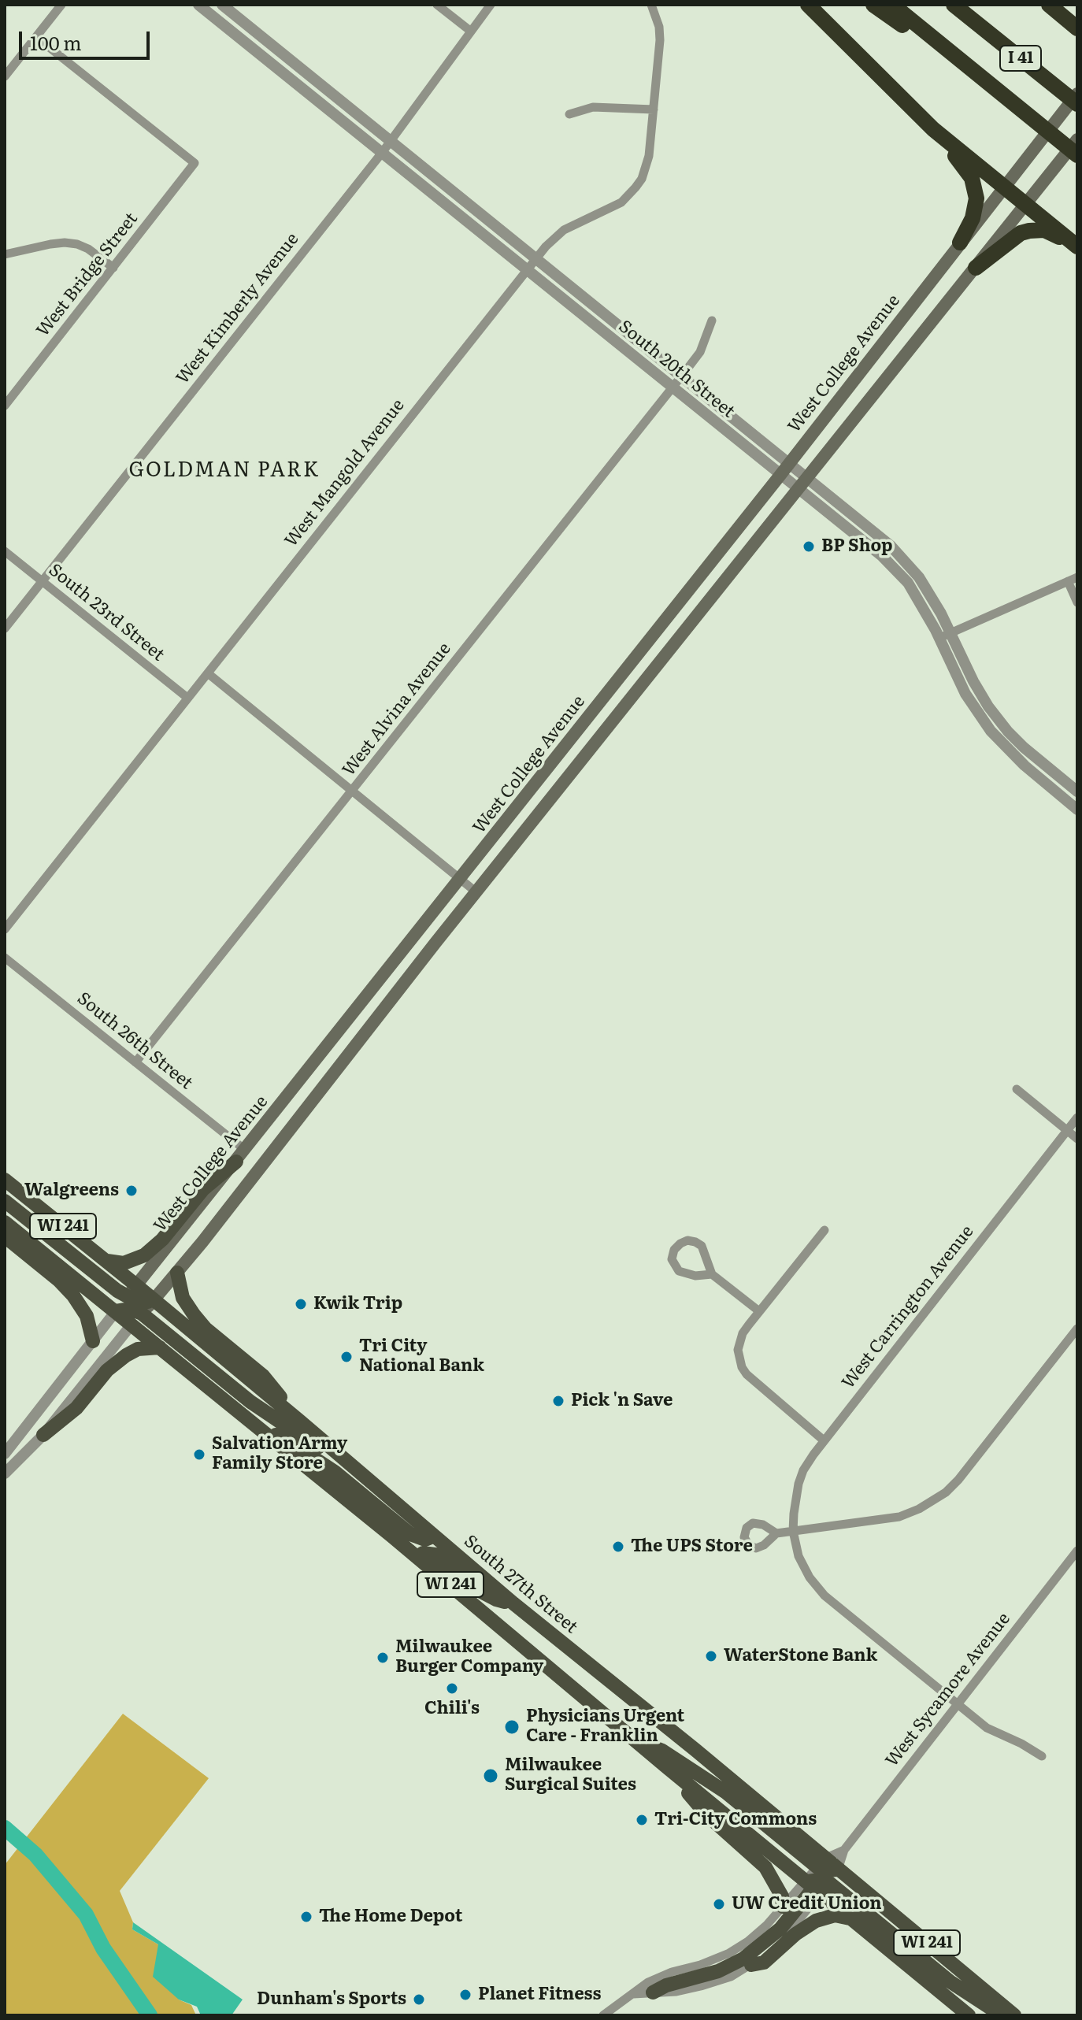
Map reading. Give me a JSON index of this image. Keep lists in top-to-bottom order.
{
  "streets": {
    "highway": ["I 41"],
    "main road": ["West College Avenue", "WI 241", "South 27th Street"],
    "street": [
      "West Bridge Street",
      "West Kimberly Avenue",
      "South 20th Street",
      "West Mangold Avenue",
      "South 23rd Street",
      "West Alvina Avenue",
      "South 26th Street",
      "West Carrington Avenue",
      "West Sycamore Avenue"
    ]
  },
  "crossings": [
    ["West Kimberly Avenue", "South 20th Street"],
    ["West Kimberly Avenue", "South 23rd Street"],
    ["West College Avenue", "South 20th Street"],
    ["West College Avenue", "South 26th Street"],
    ["West College Avenue", "WI 241"],
    ["West College Avenue", "South 27th Street"],
    ["South 20th Street", "West Mangold Avenue"],
    ["South 20th Street", "West Alvina Avenue"],
    ["West Mangold Avenue", "South 23rd Street"],
    ["West Alvina Avenue", "South 26th Street"],
    ["South 27th Street", "West Sycamore Avenue"]
  ],
  "districts": ["GOLDMAN PARK"],
  "places": [
    "BP Shop",
    "Walgreens",
    "Kwik Trip",
    "Tri City National Bank",
    "Pick 'n Save",
    "Salvation Army Family Store",
    "The UPS Store",
    "WaterStone Bank",
    "Milwaukee Burger Company",
    "Chili's",
    "Physicians Urgent Care - Franklin",
    "Milwaukee Surgical Suites",
    "Tri-City Commons",
    "UW Credit Union",
    "The Home Depot",
    "Planet Fitness",
    "Dunham's Sports"
  ],
  "scale_bar": "100 m"
}
